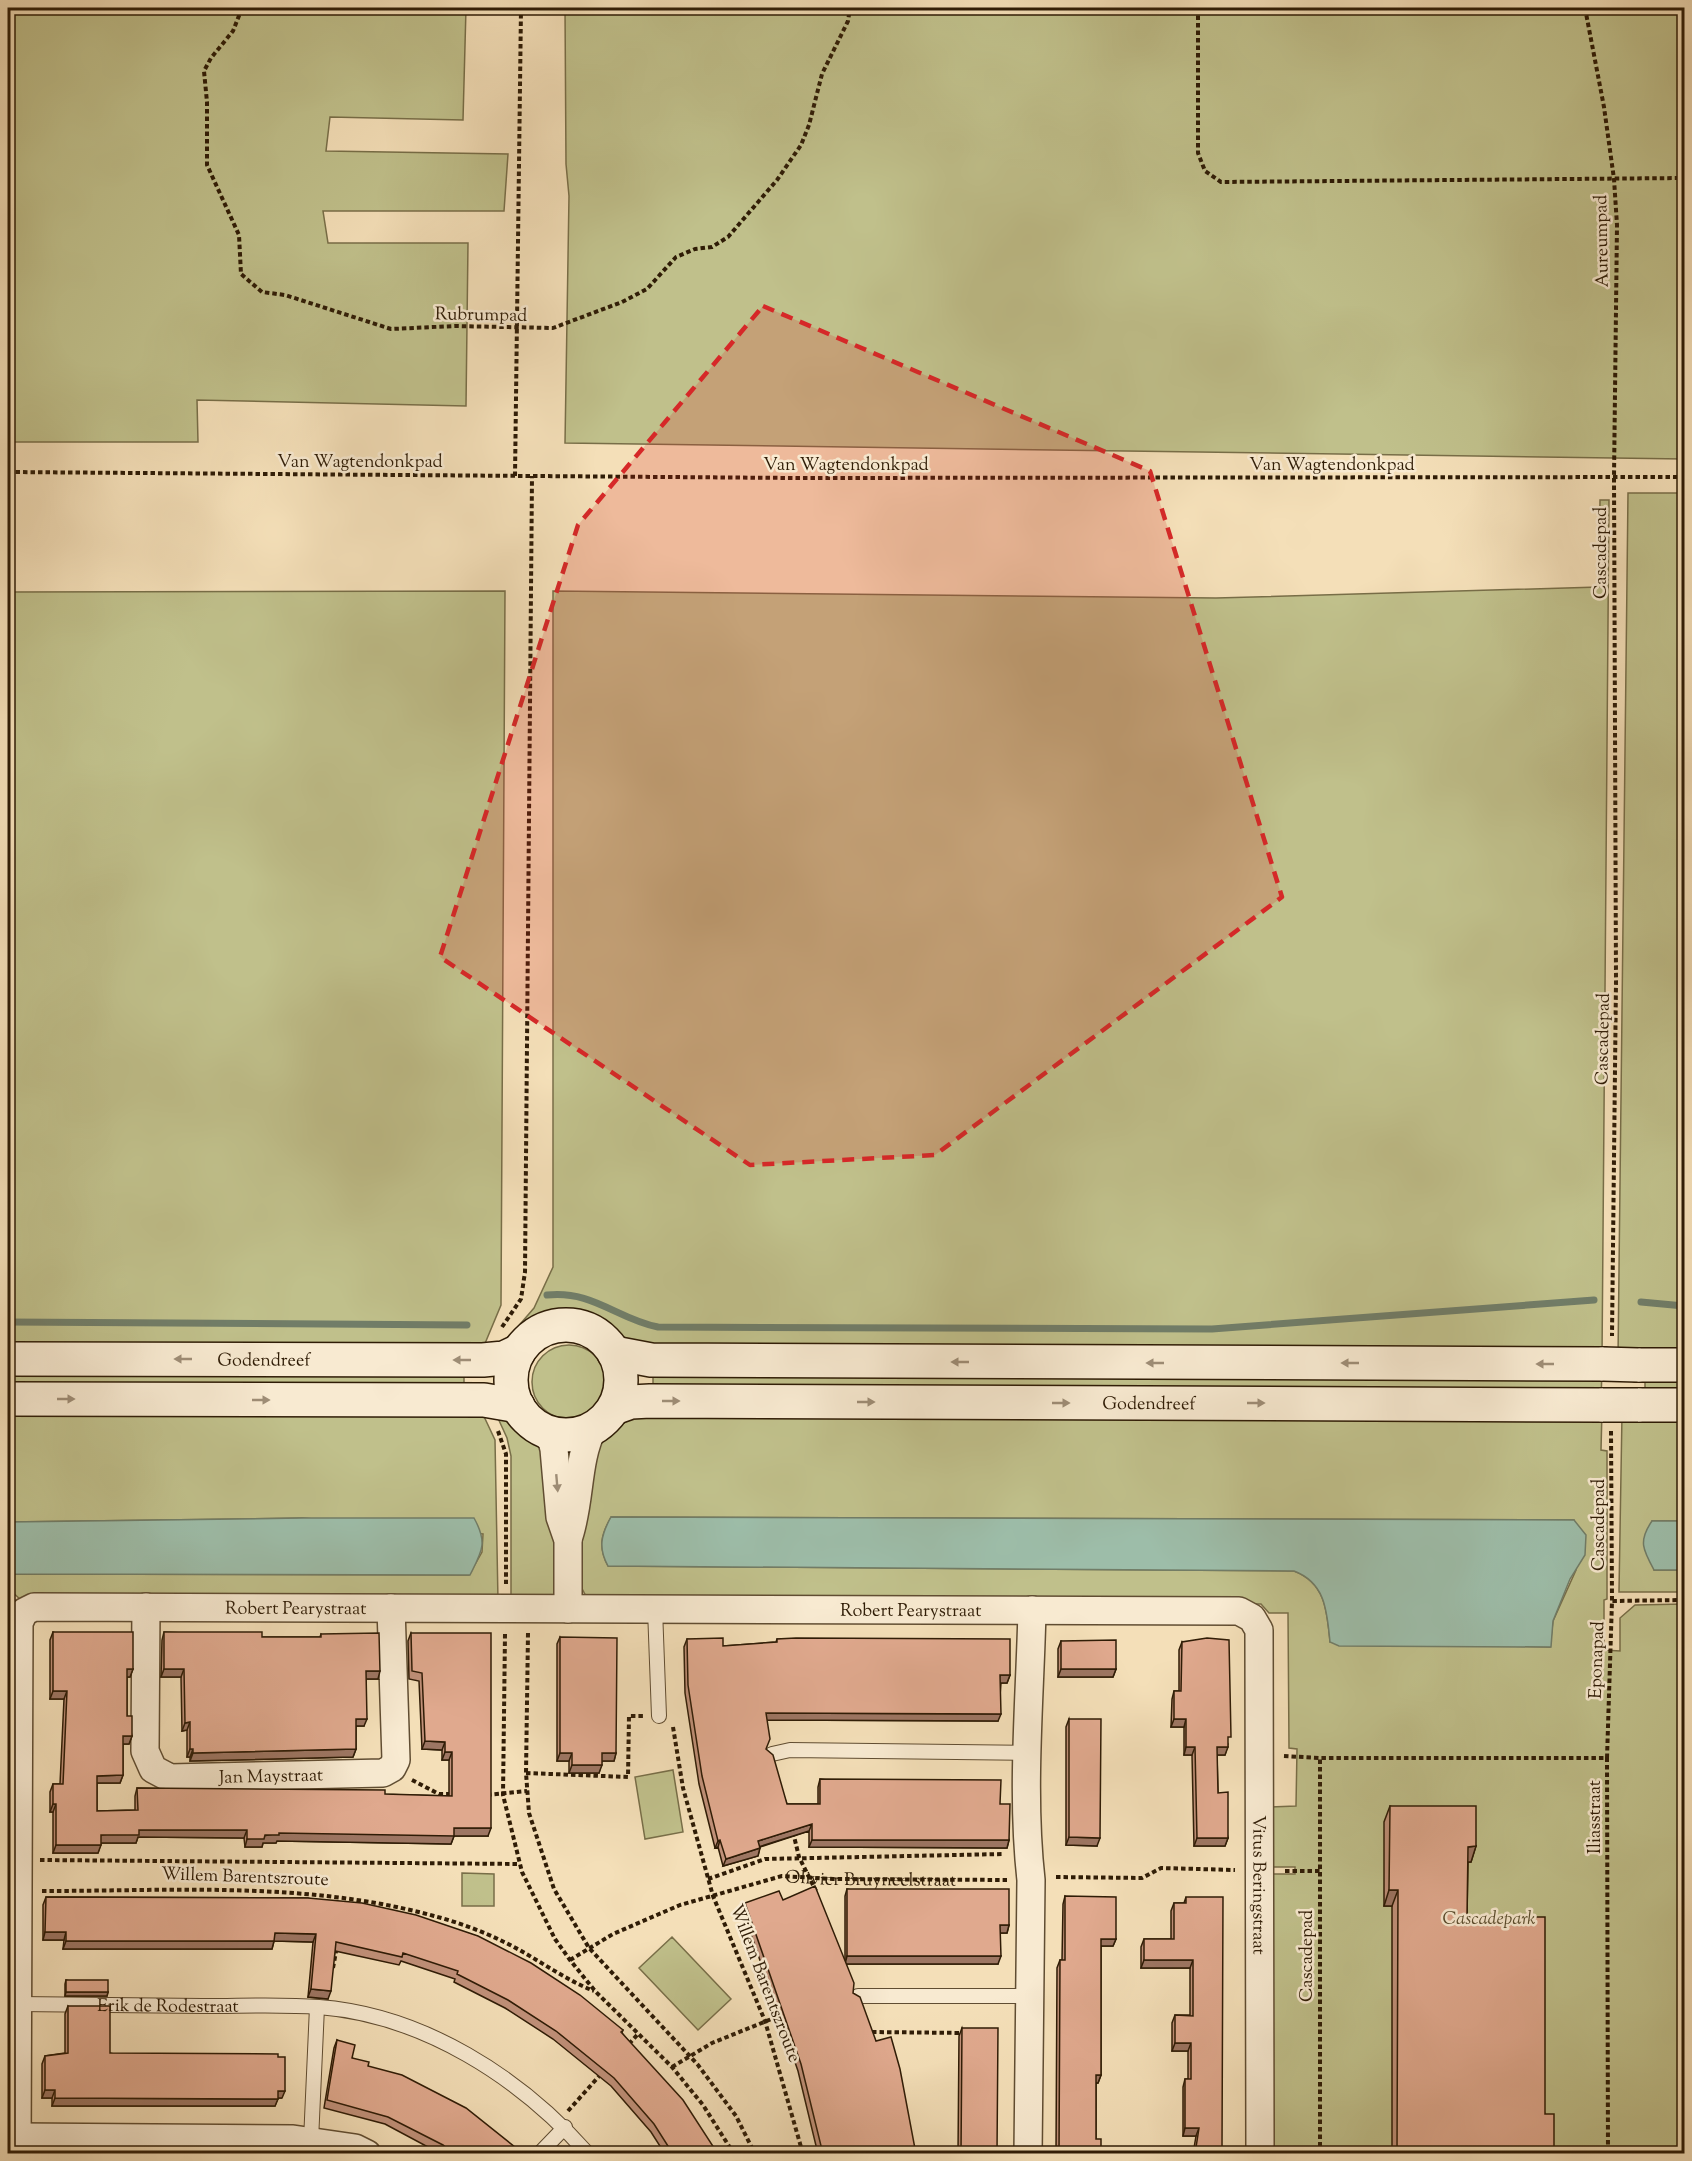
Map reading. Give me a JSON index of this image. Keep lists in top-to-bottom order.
{
  "streets": {
    "main road": ["Godendreef"],
    "street": ["Robert Pearystraat", "Jan Maystraat", "Vitus Beringstraat"],
    "lane": ["Erik de Rodestraat"],
    "path": [
      "Aureumpad",
      "Rubrumpad",
      "Van Wagtendonkpad",
      "Cascadepad",
      "Eponapad",
      "Iliasstraat",
      "Willem Barentszroute",
      "Olivier Bruyneelstraat"
    ]
  },
  "crossings": [
    ["Aureumpad", "Van Wagtendonkpad"],
    ["Aureumpad", "Cascadepad"],
    ["Van Wagtendonkpad", "Cascadepad"],
    ["Cascadepad", "Godendreef"],
    ["Cascadepad", "Eponapad"],
    ["Cascadepad", "Iliasstraat"],
    ["Robert Pearystraat", "Jan Maystraat"],
    ["Robert Pearystraat", "Willem Barentszroute"],
    ["Robert Pearystraat", "Vitus Beringstraat"],
    ["Eponapad", "Iliasstraat"],
    ["Iliasstraat", "Vitus Beringstraat"],
    ["Willem Barentszroute", "Olivier Bruyneelstraat"]
  ],
  "parks": ["Cascadepark"]
}
